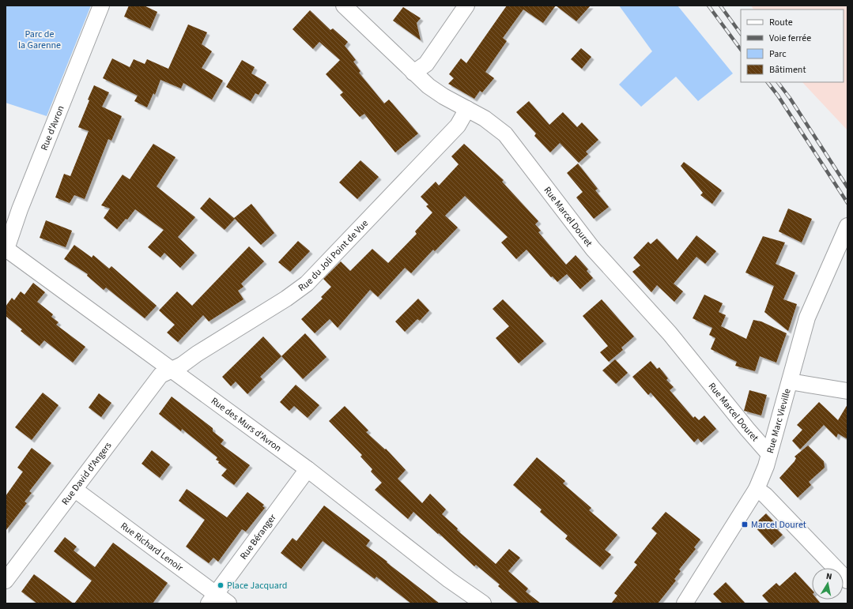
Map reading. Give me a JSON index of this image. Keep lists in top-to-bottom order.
{
  "streets": {
    "street": [
      "Rue d'Avron",
      "Rue Marcel Douret",
      "Rue du Joli Point de Vue",
      "Rue Marc Vieville",
      "Rue des Murs d'Avron",
      "Rue David d'Angers",
      "Rue Béranger",
      "Rue Richard Lenoir"
    ]
  },
  "crossings": [
    ["Rue d'Avron", "Rue des Murs d'Avron"],
    ["Rue Marcel Douret", "Rue du Joli Point de Vue"],
    ["Rue Marcel Douret", "Rue Marc Vieville"],
    ["Rue du Joli Point de Vue", "Rue des Murs d'Avron"],
    ["Rue du Joli Point de Vue", "Rue David d'Angers"],
    ["Rue des Murs d'Avron", "Rue David d'Angers"],
    ["Rue des Murs d'Avron", "Rue Béranger"],
    ["Rue David d'Angers", "Rue Richard Lenoir"],
    ["Rue Béranger", "Rue Richard Lenoir"]
  ],
  "parks": ["Parc de la Garenne"],
  "places": {
    "transit": ["Marcel Douret"],
    "other": ["Place Jacquard"]
  },
  "legend": [
    "Route",
    "Voie ferrée",
    "Parc",
    "Bâtiment"
  ],
  "north": "top"
}
